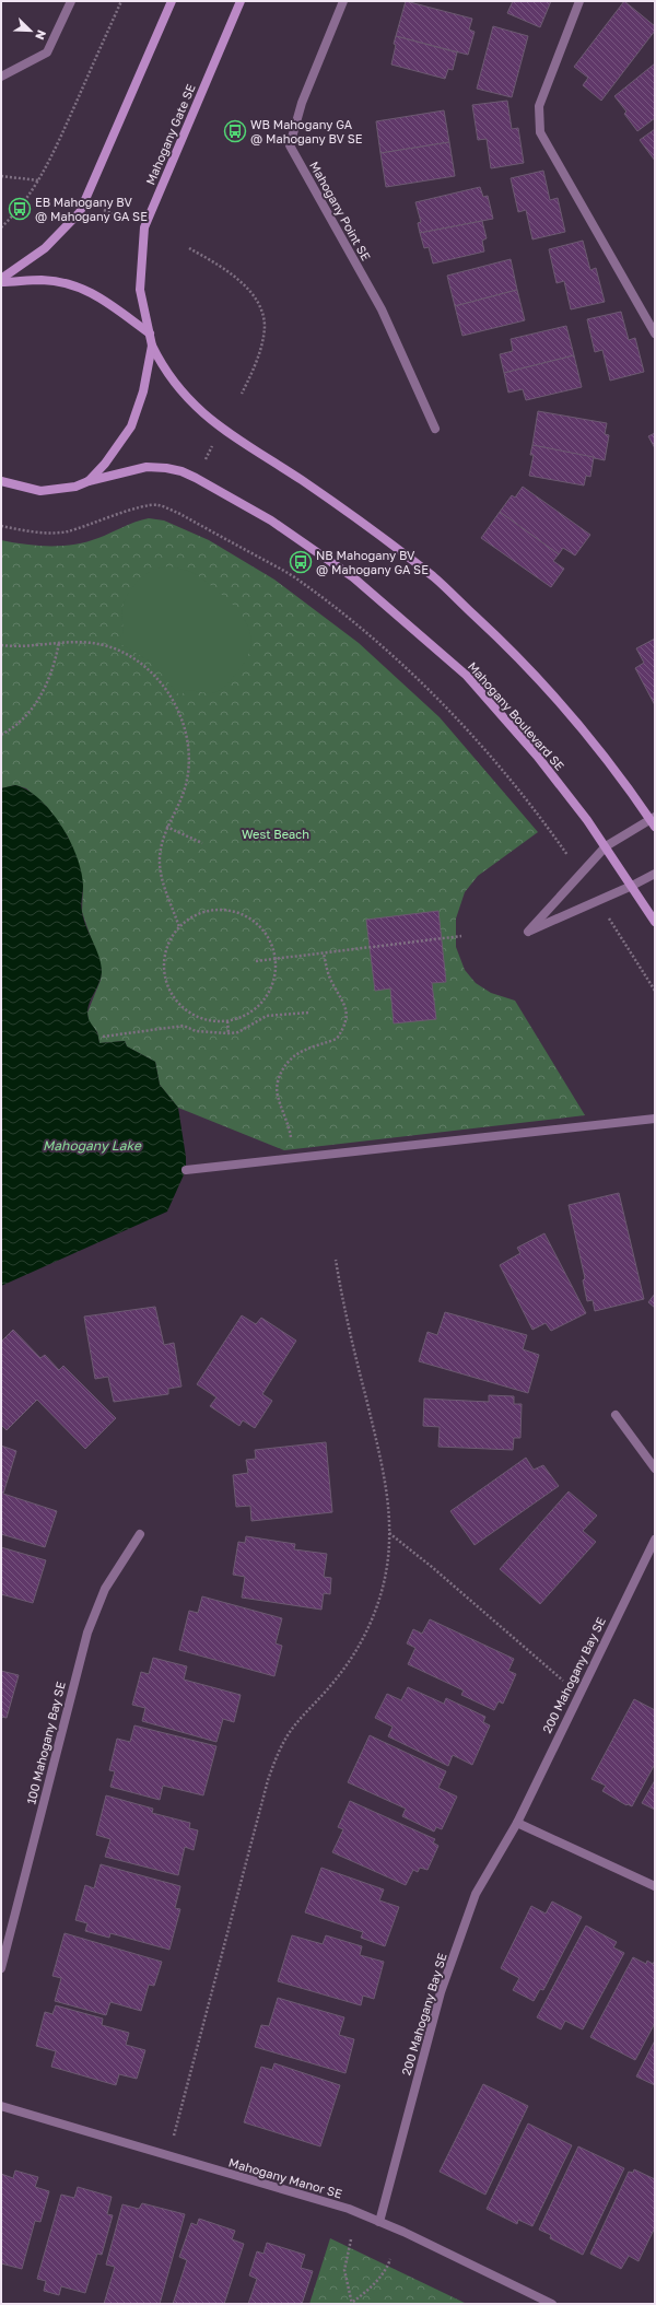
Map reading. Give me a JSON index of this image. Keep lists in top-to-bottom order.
{
  "streets": {
    "street": [
      "Mahogany Gate SE",
      "Mahogany Point SE",
      "Mahogany Boulevard SE",
      "200 Mahogany Bay SE",
      "100 Mahogany Bay SE",
      "Mahogany Manor SE"
    ]
  },
  "crossings": [
    ["200 Mahogany Bay SE", "Mahogany Manor SE"]
  ],
  "water": ["Mahogany Lake"],
  "parks": ["West Beach"],
  "places": {
    "bus stop": ["WB Mahogany GA @ Mahogany BV SE", "EB Mahogany BV @ Mahogany GA SE", "NB Mahogany BV @ Mahogany GA SE"]
  },
  "north": "bottom right"
}
